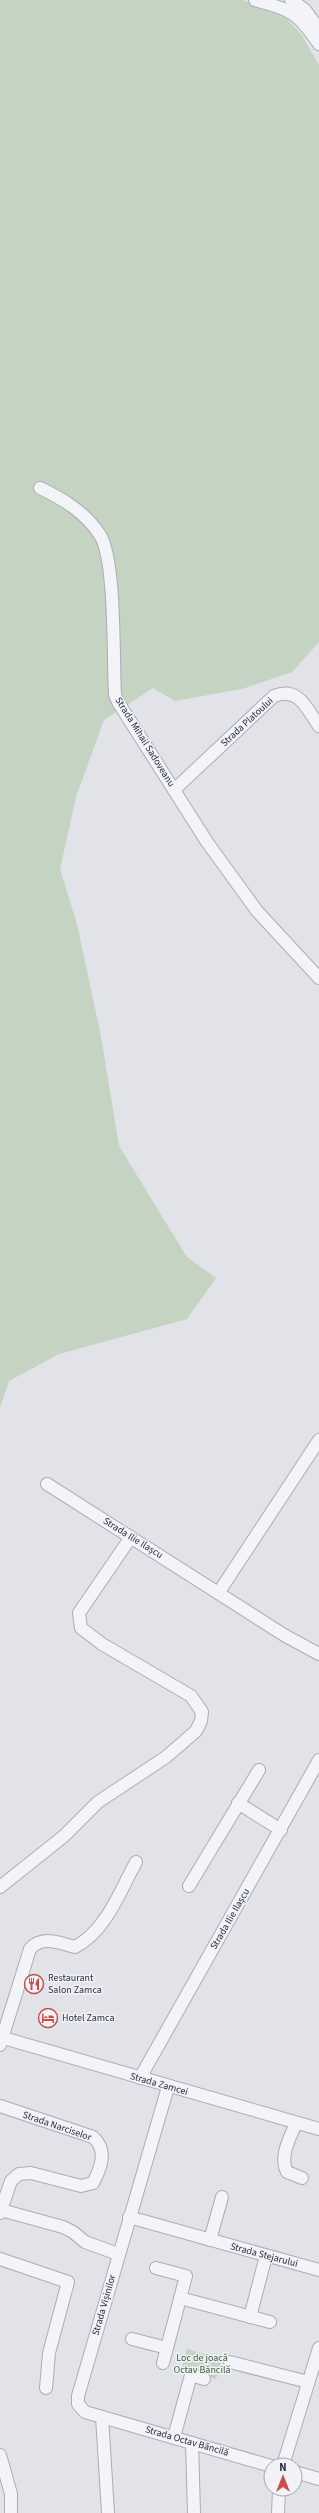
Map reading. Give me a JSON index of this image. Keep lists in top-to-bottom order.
{
  "streets": {
    "street": [
      "Strada Platoului",
      "Strada Mihail Sadoveanu",
      "Strada Ilie Ilașcu",
      "Strada Zamcei",
      "Strada Narciselor",
      "Strada Stejarului",
      "Strada Vișinilor",
      "Strada Octav Băncilă"
    ]
  },
  "crossings": [
    ["Strada Platoului", "Strada Mihail Sadoveanu"],
    ["Strada Ilie Ilașcu", "Strada Zamcei"],
    ["Strada Zamcei", "Strada Vișinilor"],
    ["Strada Narciselor", "Strada Vișinilor"],
    ["Strada Stejarului", "Strada Vișinilor"],
    ["Strada Vișinilor", "Strada Octav Băncilă"]
  ],
  "parks": ["Loc de joacă Octav Băncilă"],
  "places": {
    "restaurant": ["Restaurant Salon Zamca"],
    "hotel": ["Hotel Zamca"]
  },
  "north": "top"
}
